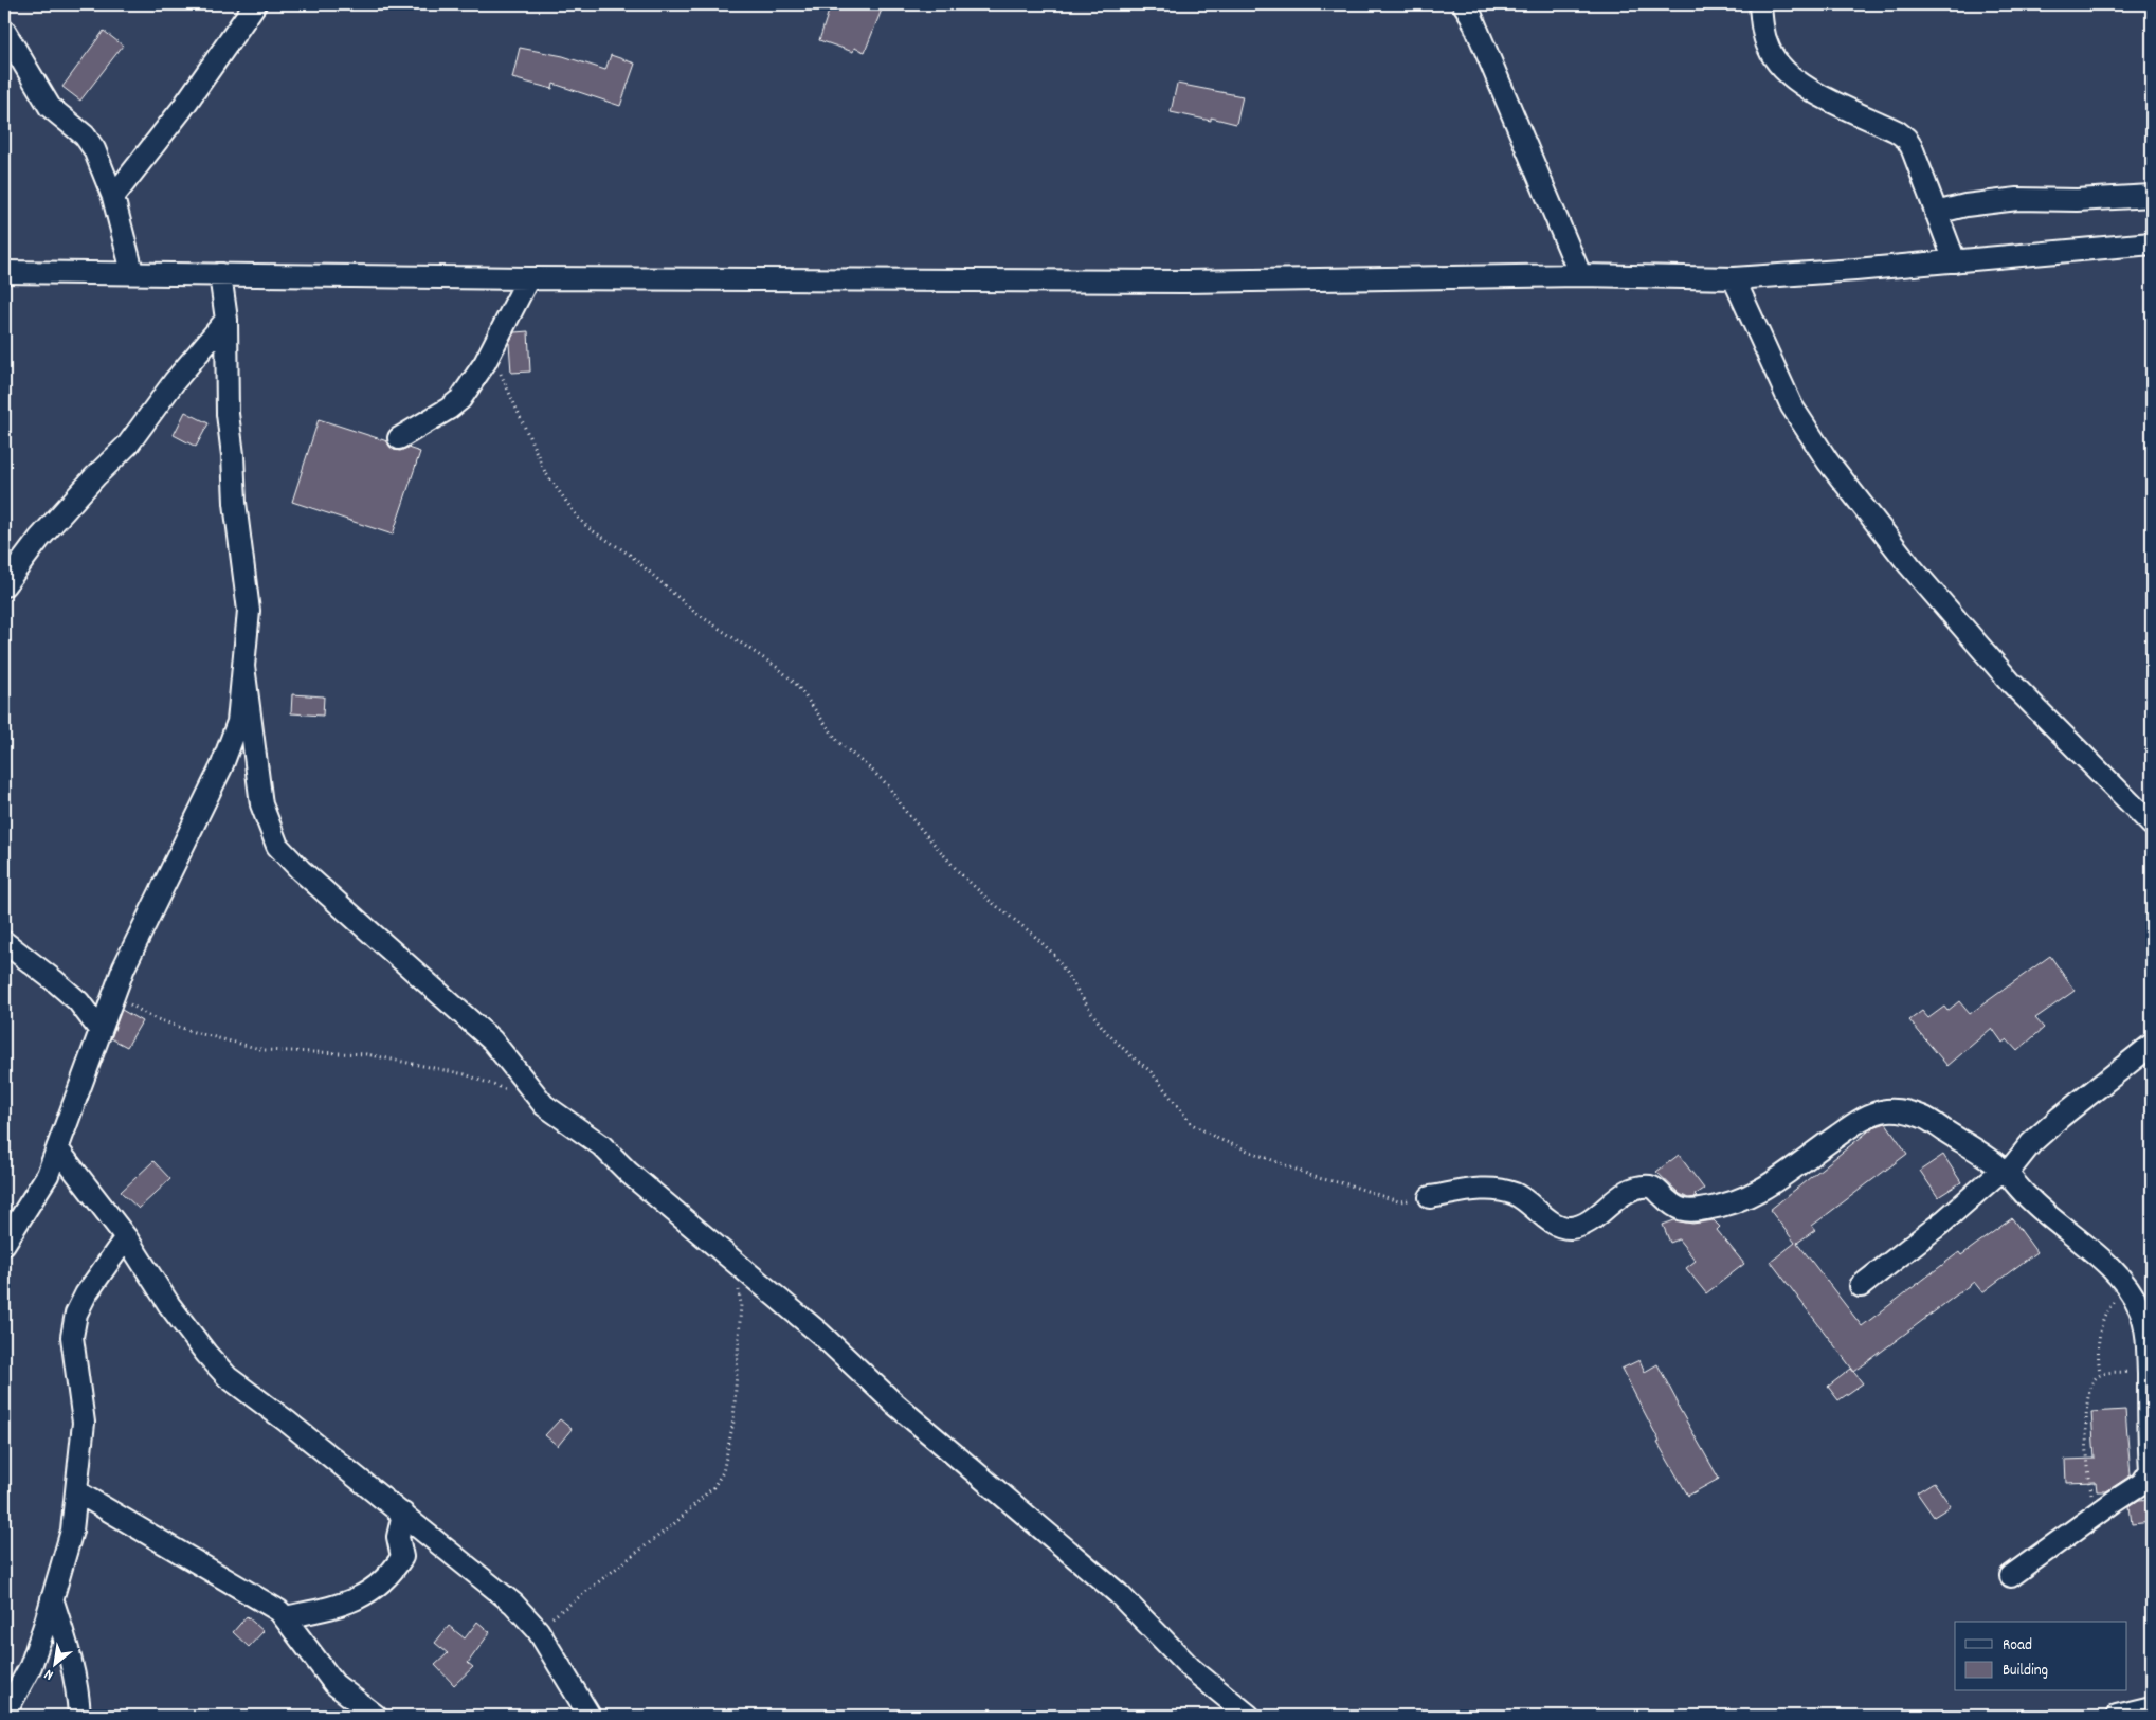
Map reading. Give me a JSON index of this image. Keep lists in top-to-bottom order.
{
  "legend": ["Road", "Building"],
  "north": "bottom left"
}
